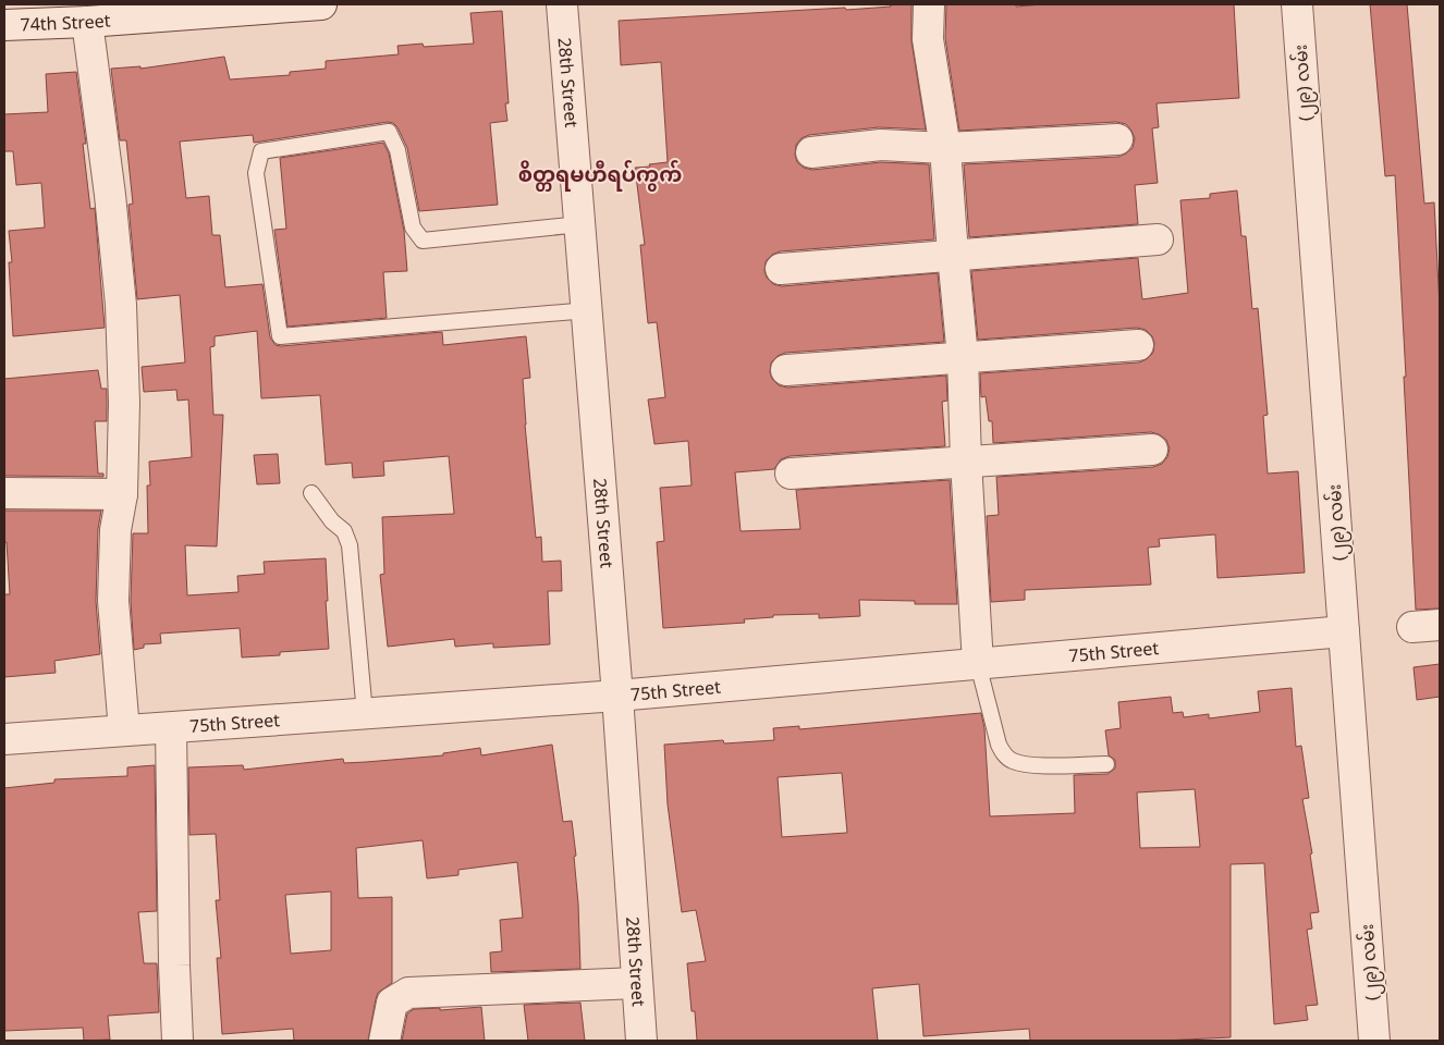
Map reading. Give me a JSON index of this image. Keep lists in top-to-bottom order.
{
  "streets": {
    "street": [
      "74th Street",
      "28th Street",
      "(၂၉) လမ်း",
      "75th Street"
    ]
  },
  "crossings": [
    ["28th Street", "75th Street"],
    ["(၂၉) လမ်း", "75th Street"]
  ],
  "districts": ["စိတ္တရမဟီရပ်ကွက်"]
}
